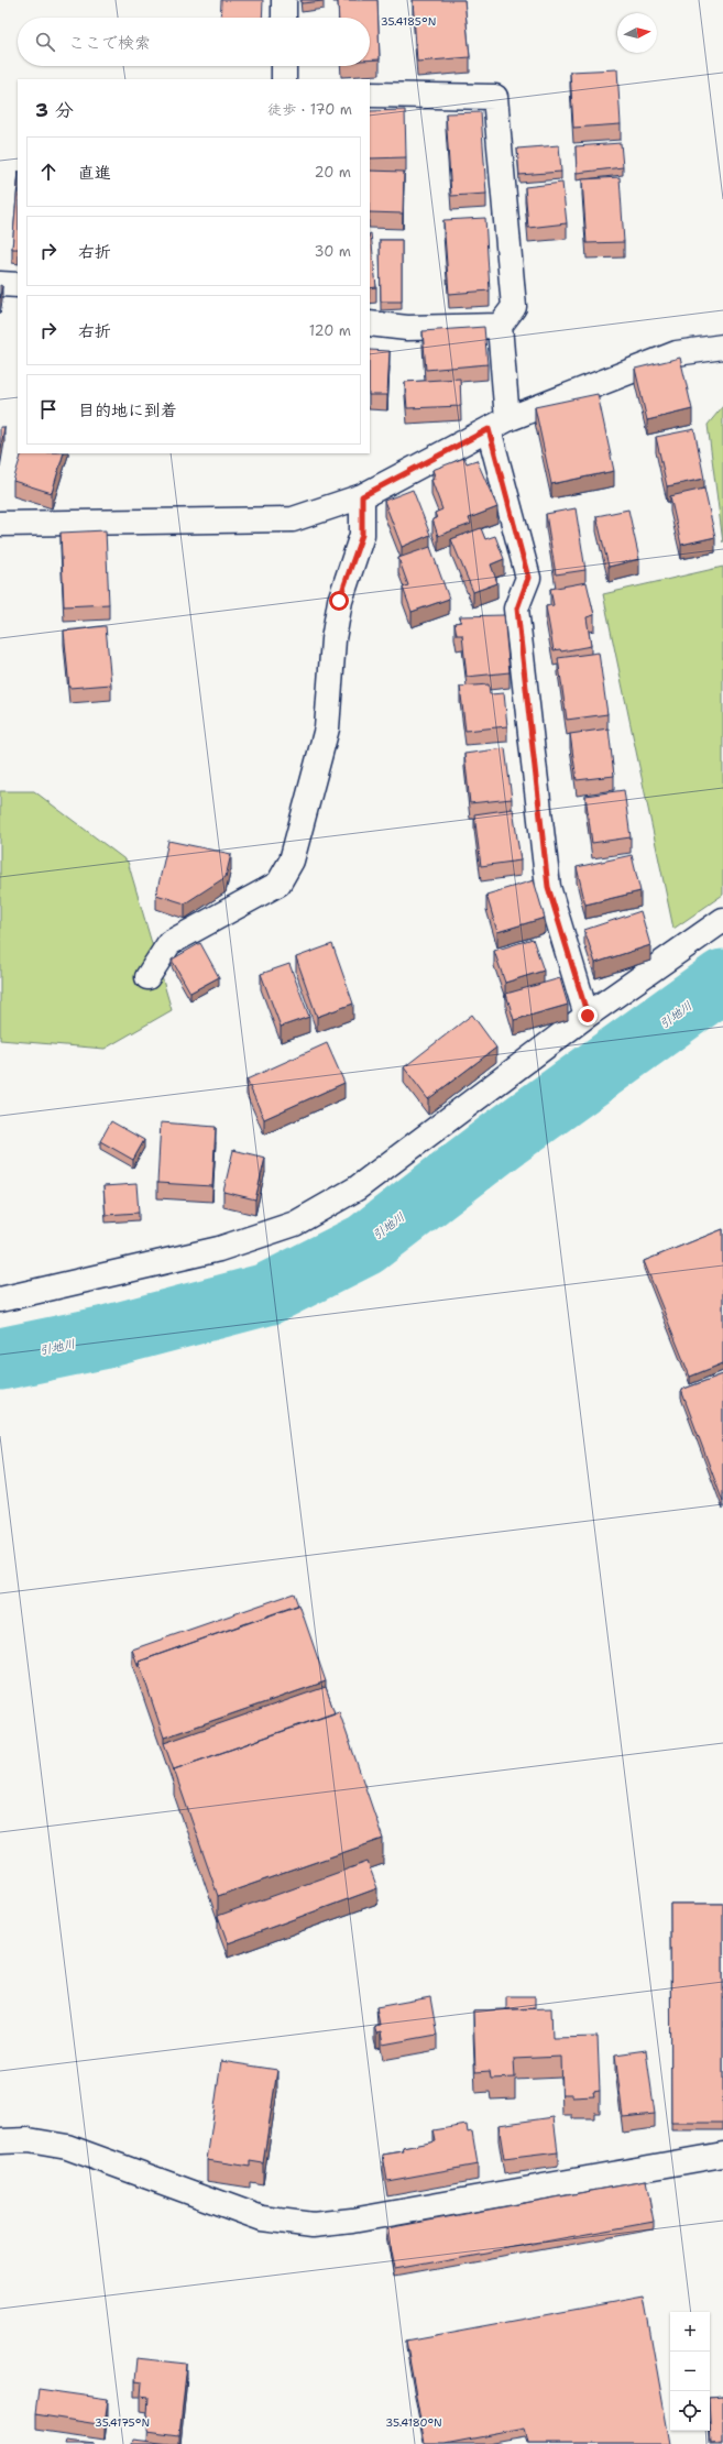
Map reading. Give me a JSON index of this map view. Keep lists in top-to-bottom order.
{
  "water": ["引地川"],
  "north": "right",
  "page": {
    "search": "ここで検索",
    "heading": ["3 分", "徒歩 · 170 m"],
    "list": [
      ["直進", "20 m"],
      ["右折", "30 m"],
      ["右折", "120 m"],
      "目的地に到着"
    ],
    "map_buttons": ["+", "−"]
  },
  "coordinates": ["35.4185°N", "35.4175°N", "35.4180°N"]
}
